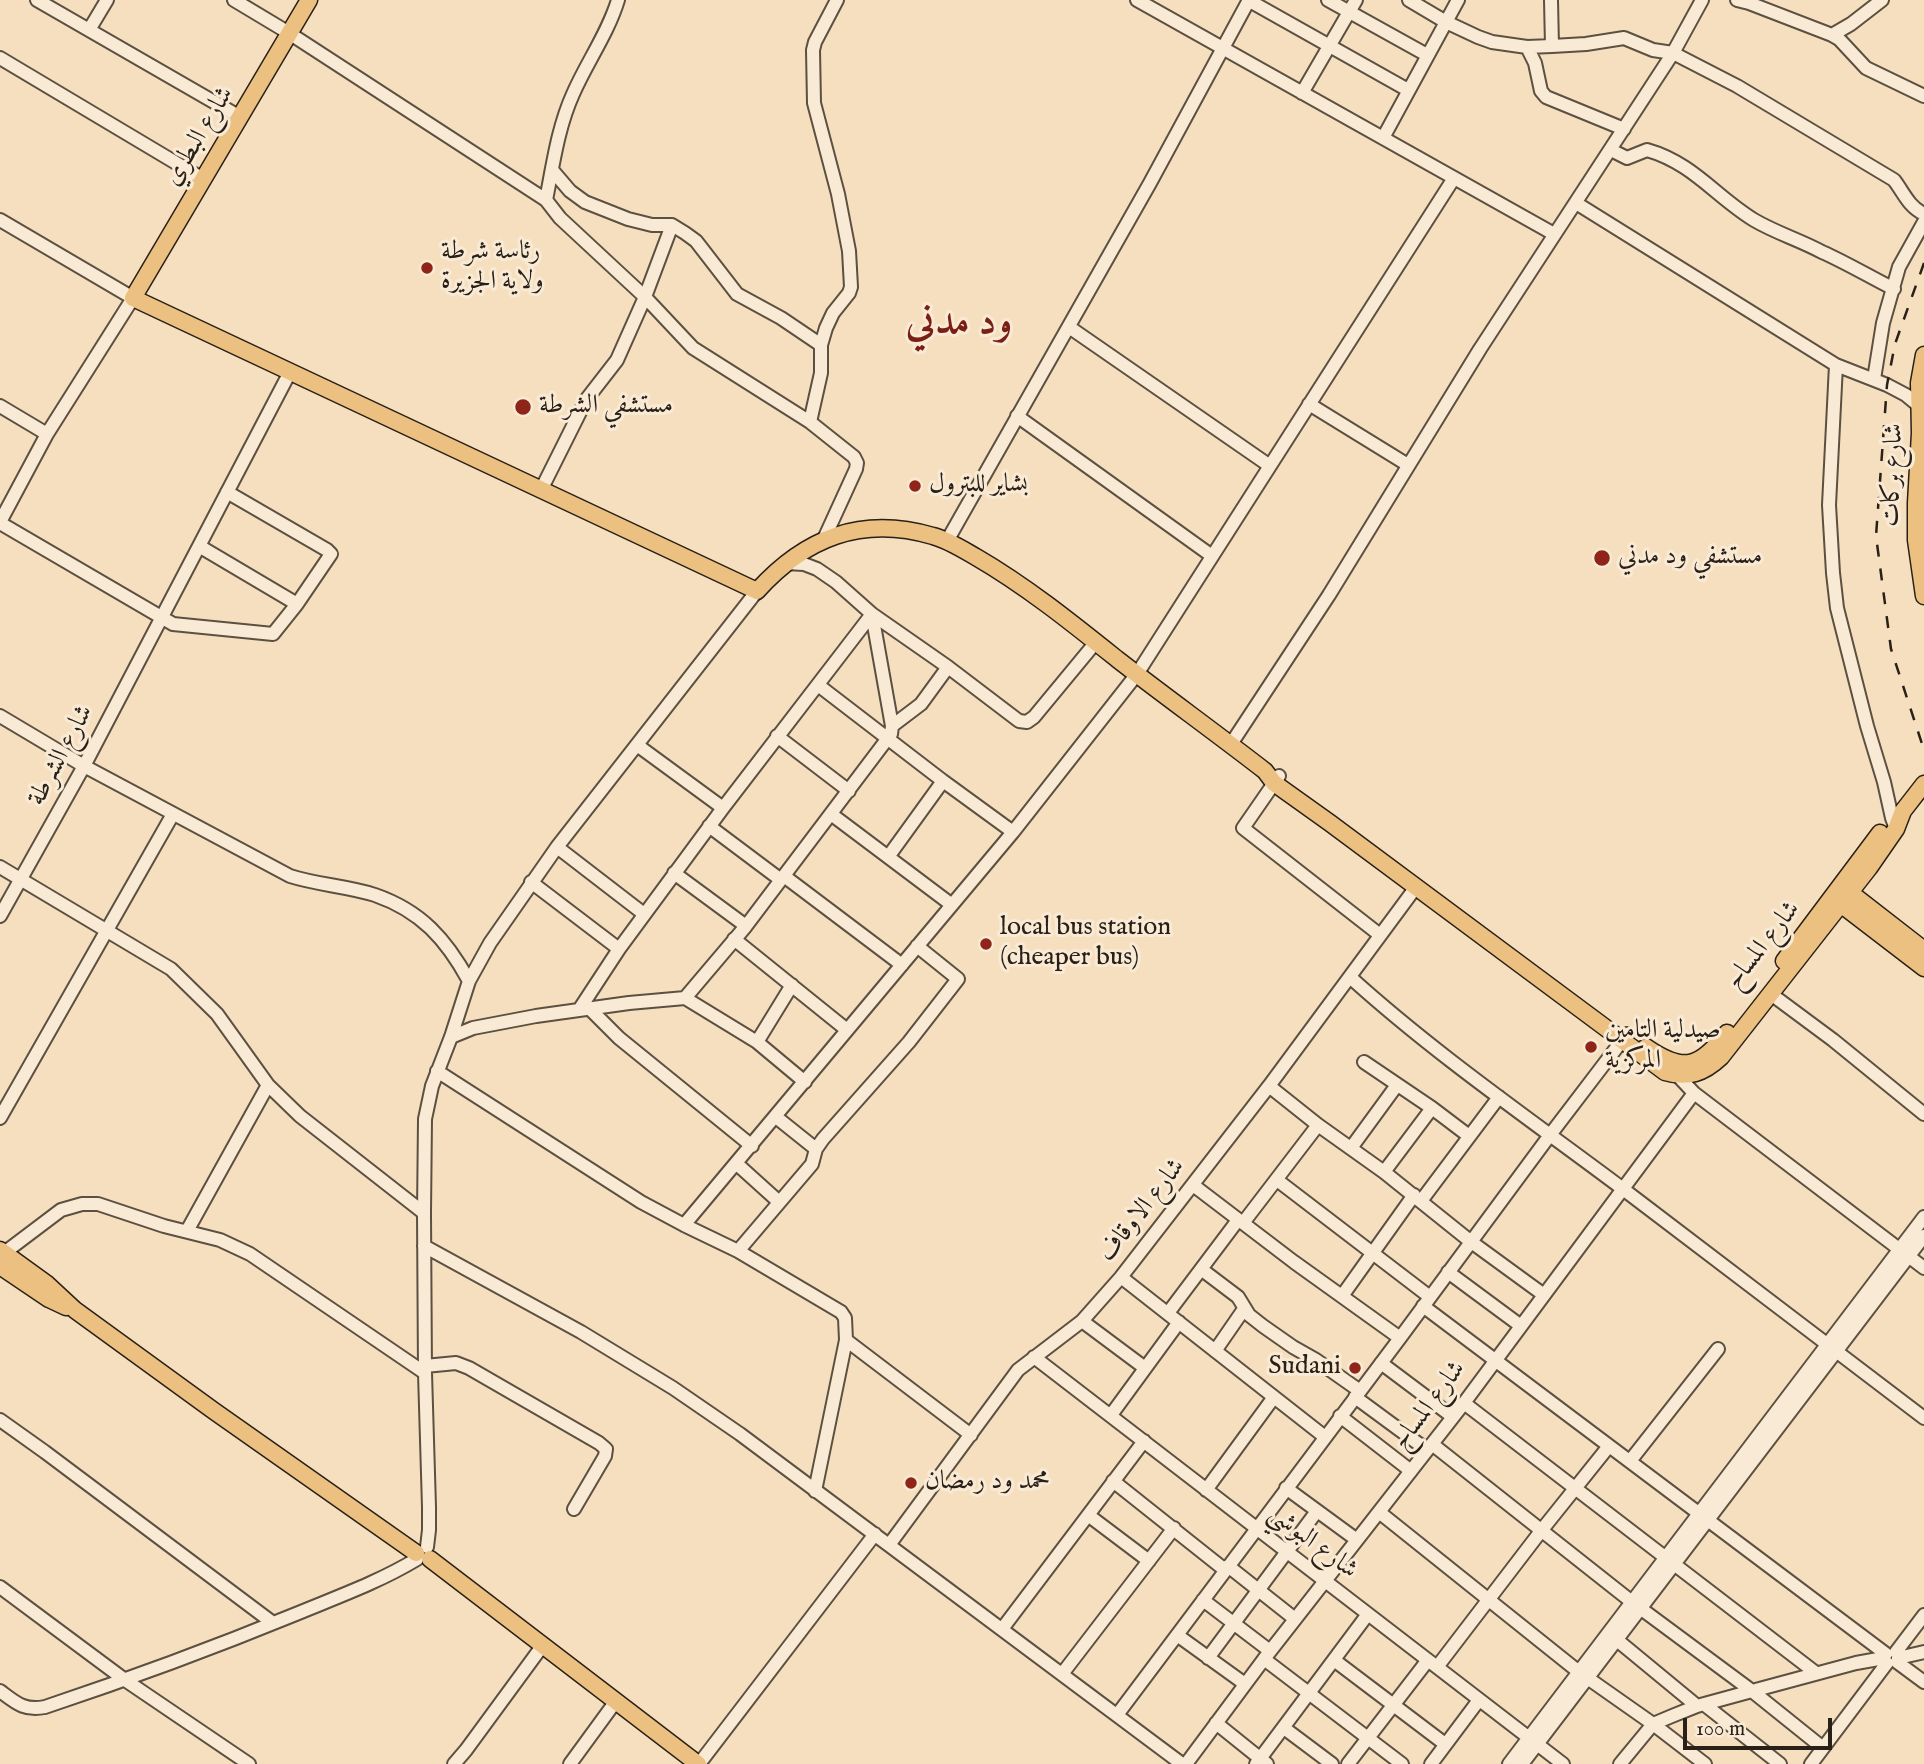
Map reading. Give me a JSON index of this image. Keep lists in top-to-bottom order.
{
  "streets": {
    "main road": ["شارع البطري", "شارع بركات", "شارع المساح"],
    "street": ["شارع الشرطة", "شارع الاوقاف", "شارع البوشي"]
  },
  "crossings": [
    ["شارع المساح", "شارع البوشي"],
    ["شارع الاوقاف", "شارع البوشي"]
  ],
  "districts": ["ود مدني"],
  "places": [
    "رئاسة شرطة ولاية الجزيرة",
    "مستشفي الشرطة",
    "بشاير للبترول",
    "مستشفي ود مدني",
    "local bus station (cheaper bus)",
    "صيدلية التامين المركزية",
    "Sudani",
    "محمد ود رمضان"
  ],
  "scale_bar": "100 m"
}
